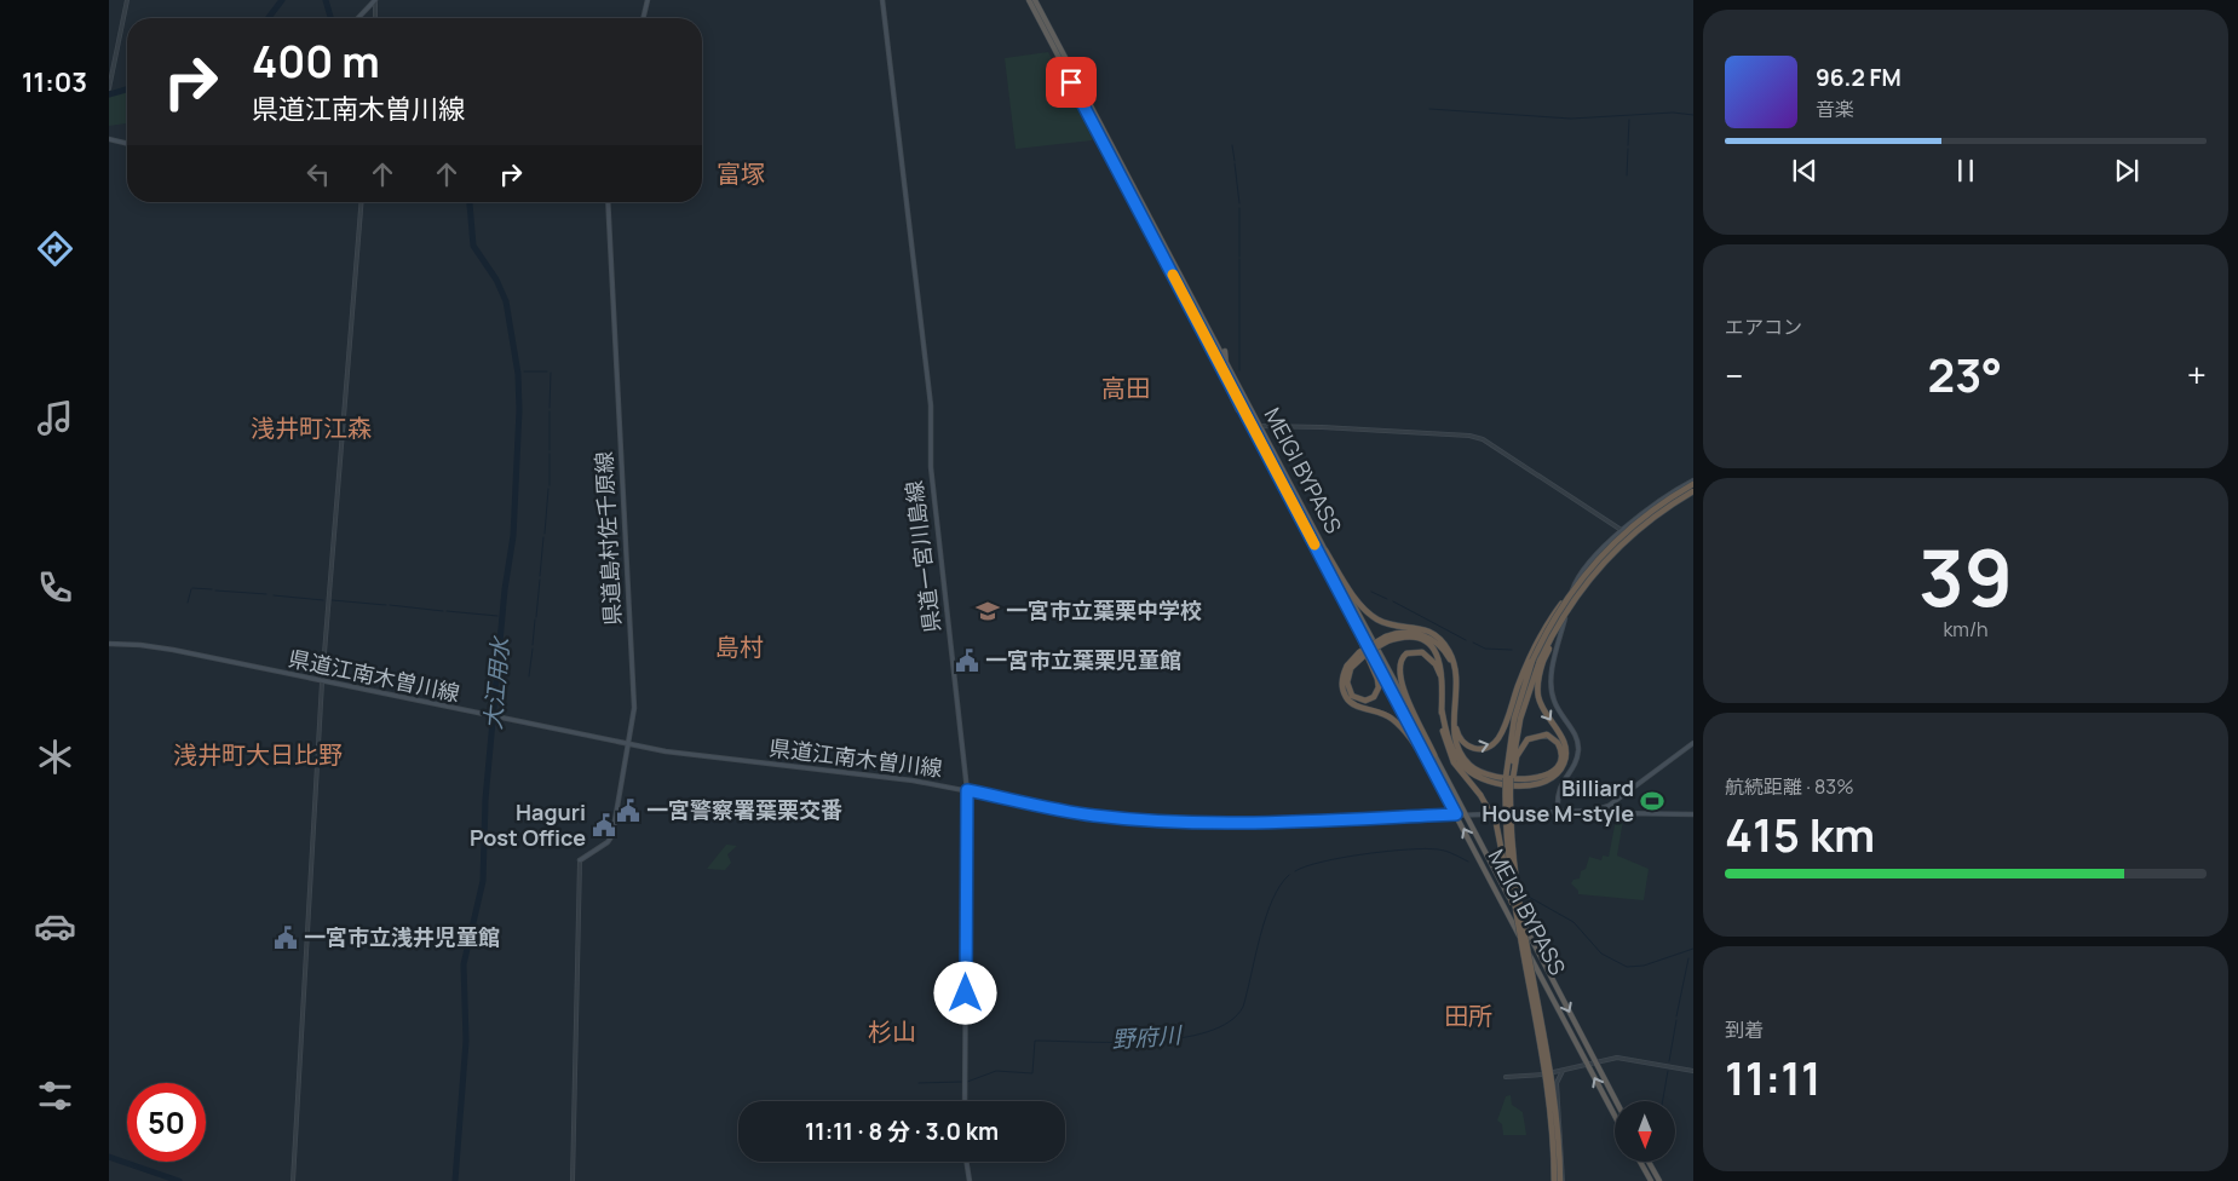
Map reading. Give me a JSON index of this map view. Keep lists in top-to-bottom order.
{
  "streets": {
    "highway": ["MEIGI BYPASS"],
    "main road": ["県道島村佐千原線", "県道一宮川島線", "県道江南木曽川線"]
  },
  "crossings": [
    ["MEIGI BYPASS", "県道江南木曽川線"],
    ["県道島村佐千原線", "県道江南木曽川線"],
    ["県道一宮川島線", "県道江南木曽川線"]
  ],
  "districts": [
    "富塚",
    "高田",
    "浅井町江森",
    "島村",
    "浅井町大日比野",
    "田所",
    "杉山"
  ],
  "water": ["大江用水", "野府川"],
  "places": {
    "school or university": ["一宮市立葉栗中学校"],
    "public building": [
      "一宮市立葉栗児童館",
      "一宮警察署葉栗交番",
      "Haguri Post Office",
      "一宮市立浅井児童館"
    ],
    "sports": ["Billiard House M-style"]
  },
  "north": "bottom",
  "page": {
    "tabs": "11:03",
    "turn": ["400 m", "県道江南木曽川線"],
    "song": ["96.2 FM", "音楽"],
    "tile": [
      "エアコン",
      ["39", "km/h"],
      ["航続距離 · 83%", "415 km"],
      ["到着", "11:11"]
    ],
    "heat": ["−", "23°", "+"],
    "limit": "50",
    "trip": "11:11 · 8 分 · 3.0 km"
  }
}
